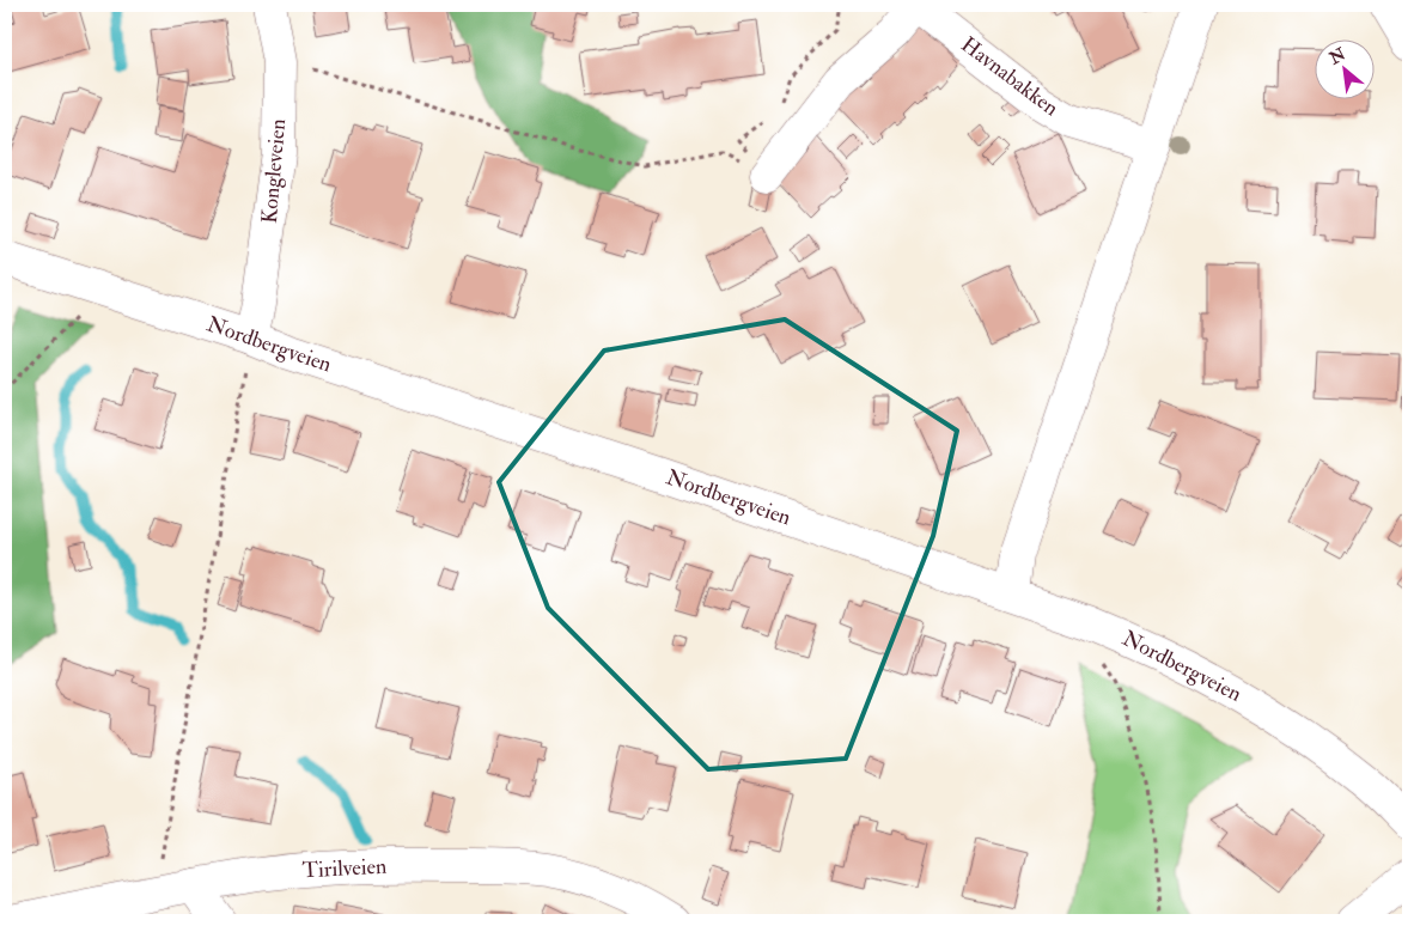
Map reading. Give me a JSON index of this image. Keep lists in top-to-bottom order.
{
  "streets": {
    "street": [
      "Havnabakken",
      "Kongleveien",
      "Nordbergveien",
      "Tirilveien"
    ]
  },
  "crossings": [
    ["Kongleveien", "Nordbergveien"]
  ],
  "north": "top left"
}
